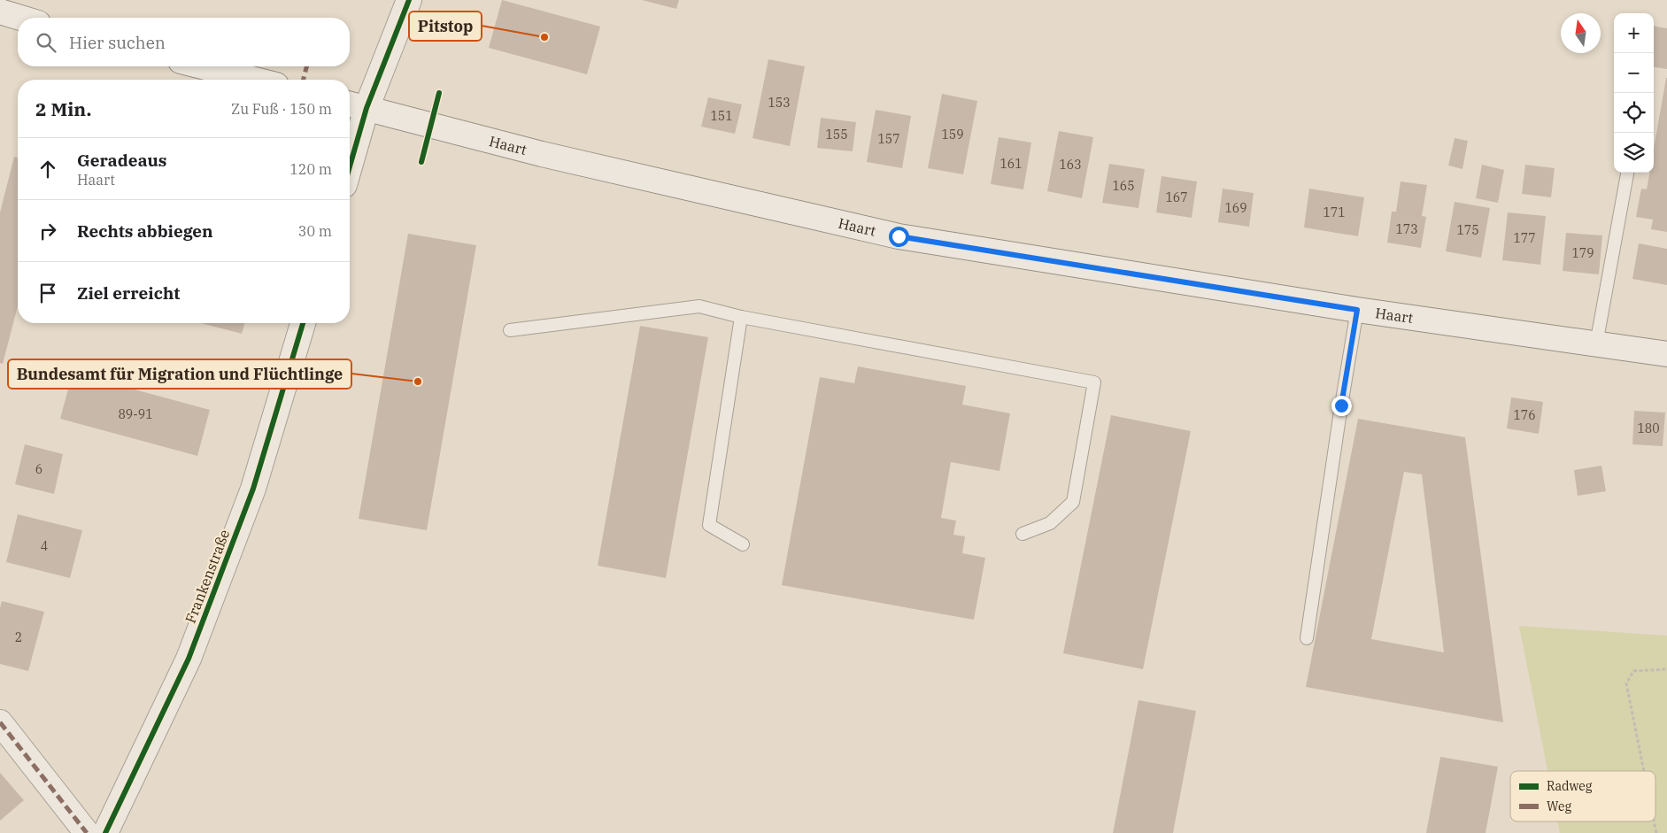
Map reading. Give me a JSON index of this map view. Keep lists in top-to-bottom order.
{
  "streets": {
    "main road": ["Haart", "Frankenstraße"]
  },
  "places": ["Pitstop", "Bundesamt für Migration und Flüchtlinge"],
  "house_numbers": [
    "153",
    "151",
    "155",
    "159",
    "157",
    "161",
    "163",
    "165",
    "167",
    "169",
    "171",
    "173",
    "175",
    "177",
    "179",
    "89-91",
    "176",
    "180",
    "6",
    "4",
    "2"
  ],
  "legend": ["Radweg", "Weg"],
  "north": "top",
  "page": {
    "map_buttons": ["+", "−"],
    "search": "Hier suchen",
    "heading": ["2 Min.", "Zu Fuß · 150 m"],
    "list": [
      ["Geradeaus", "Haart", "120 m"],
      ["Rechts abbiegen", "30 m"],
      "Ziel erreicht"
    ]
  }
}
